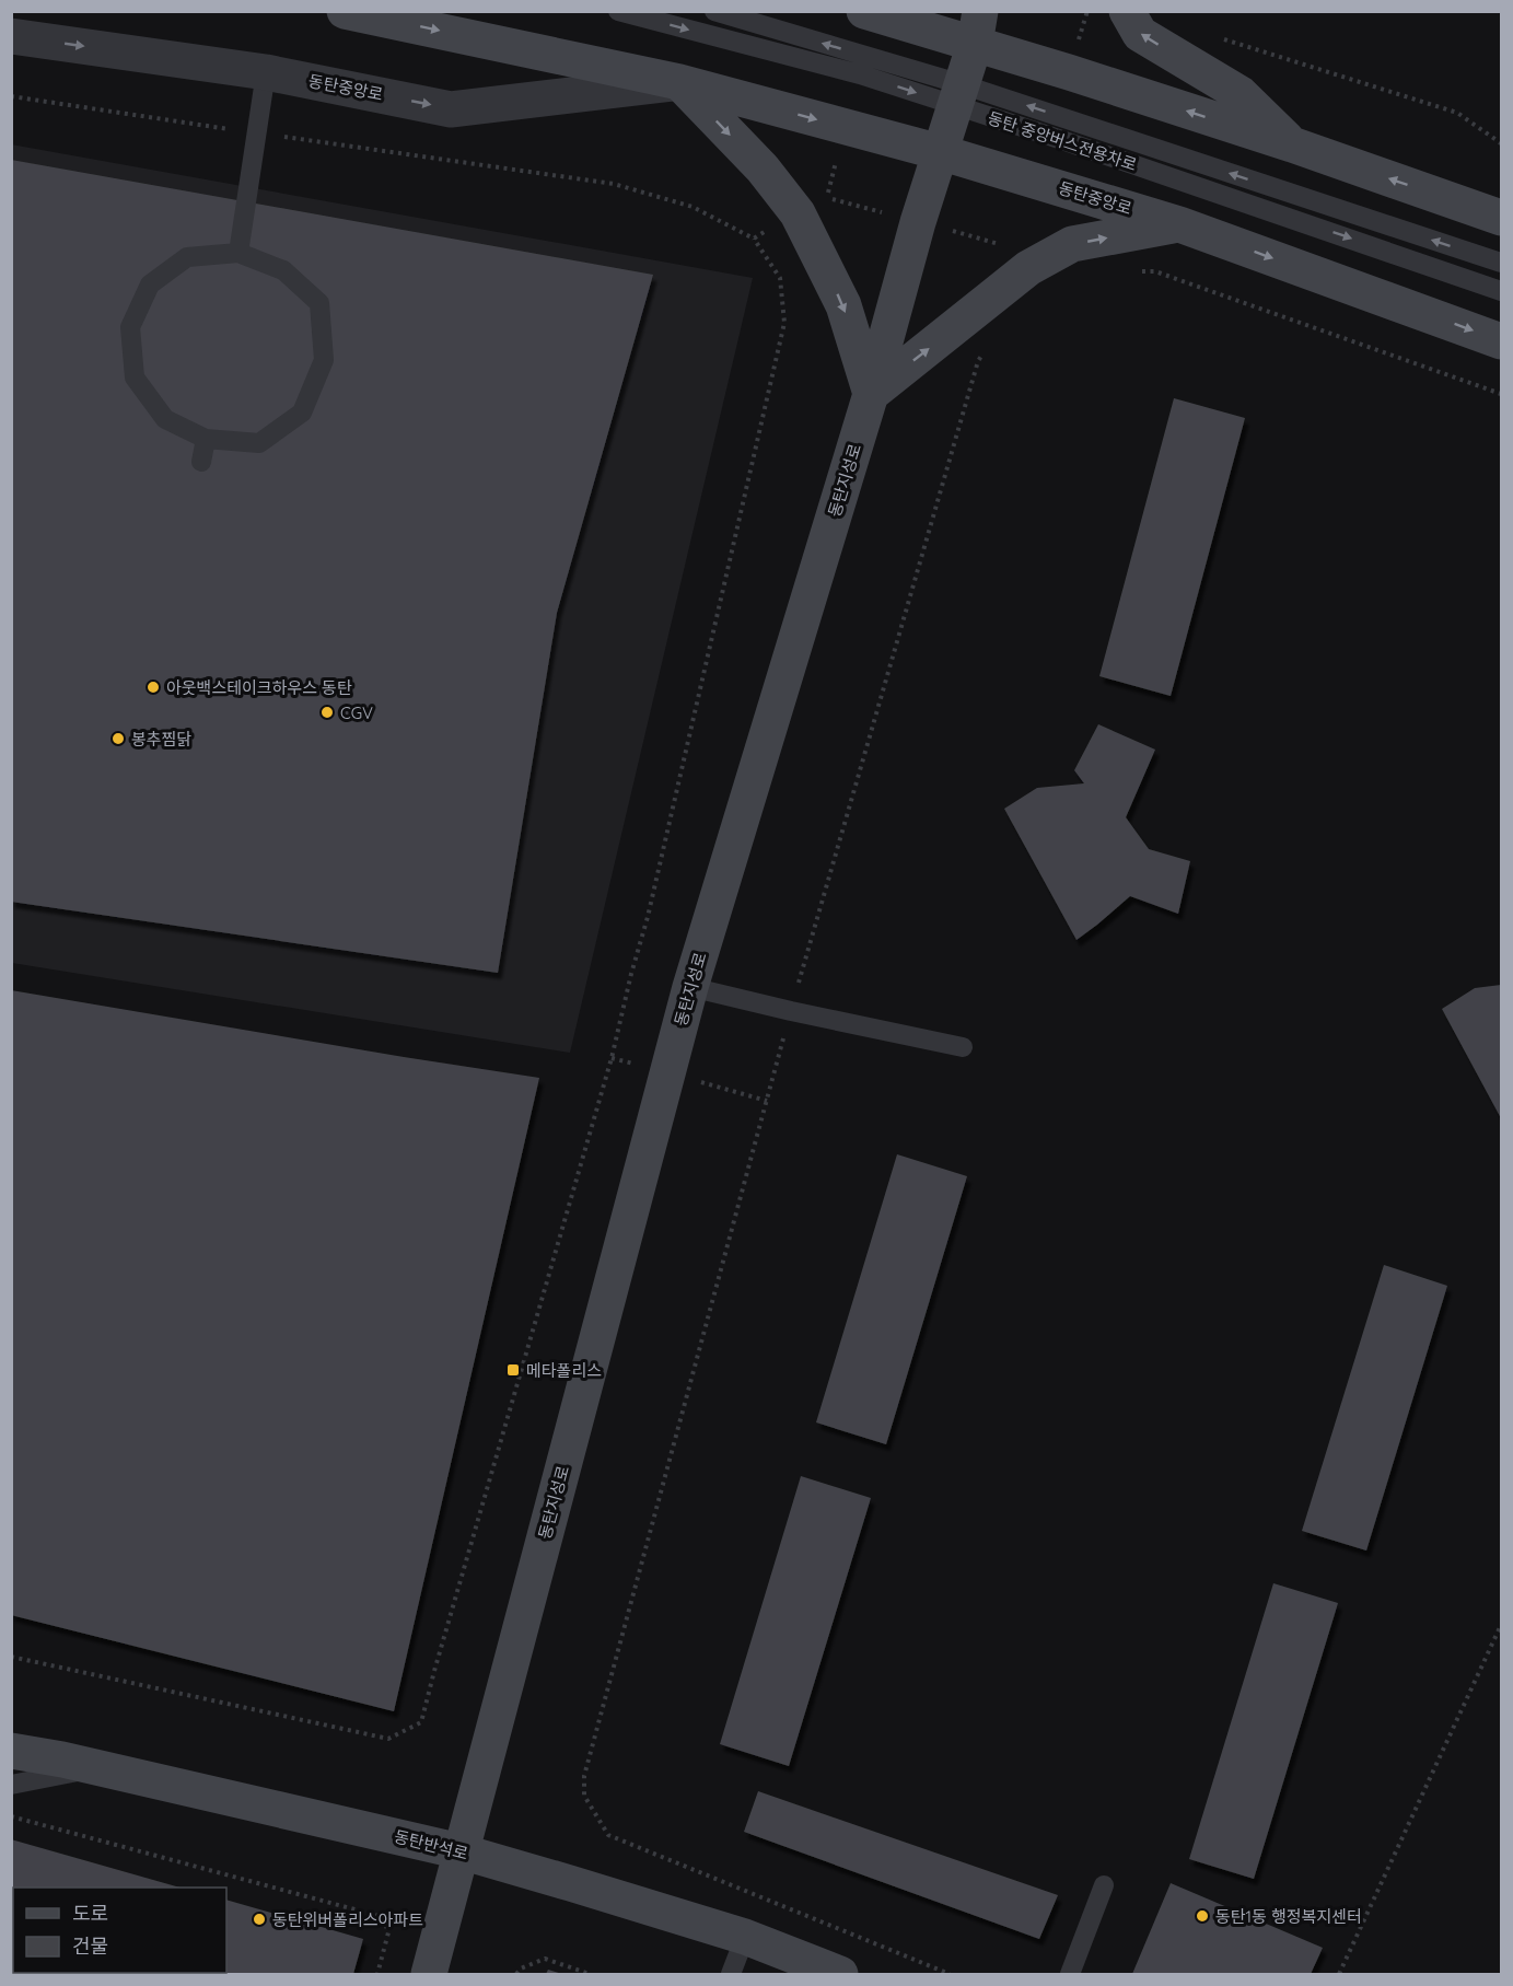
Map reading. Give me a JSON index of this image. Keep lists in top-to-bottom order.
{
  "streets": {
    "street": ["동탄중앙로", "동탄지성로", "동탄반석로"],
    "lane": ["동탄 중앙버스전용차로"]
  },
  "crossings": [
    ["동탄중앙로", "동탄지성로"],
    ["동탄 중앙버스전용차로", "동탄지성로"],
    ["동탄지성로", "동탄반석로"]
  ],
  "one_way": ["동탄중앙로"],
  "places": {
    "other": [
      "아웃백스테이크하우스 동탄",
      "CGV",
      "봉추찜닭",
      "동탄1동 행정복지센터",
      "동탄위버폴리스아파트"
    ],
    "transit": ["메타폴리스"]
  },
  "legend": ["도로", "건물"]
}
